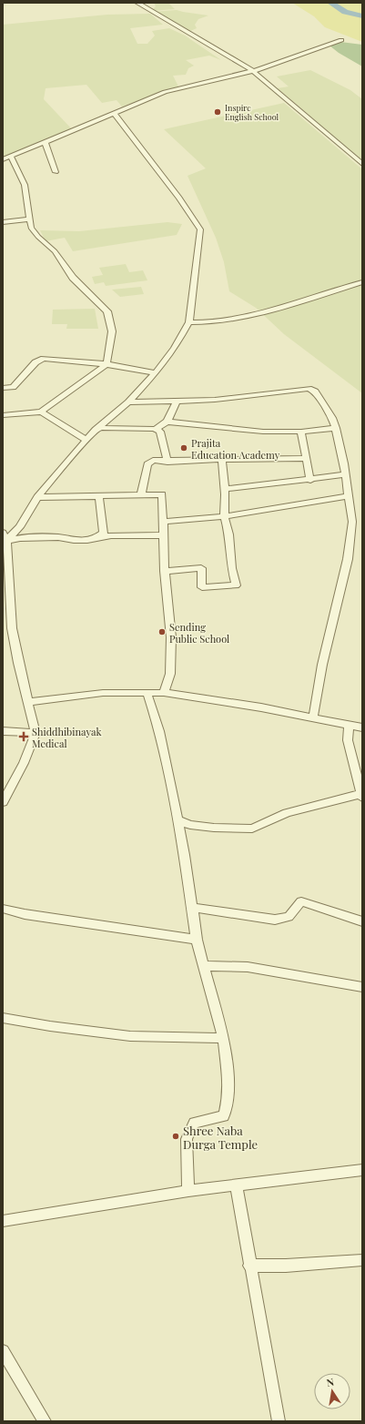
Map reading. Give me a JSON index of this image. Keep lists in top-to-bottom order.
{
  "places": {
    "other": [
      "Inspire English School",
      "Prajita Education Academy",
      "Sending Public School",
      "Shree Naba Durga Temple"
    ],
    "health": ["Shiddhibinayak Medical"]
  },
  "north": "top"
}
